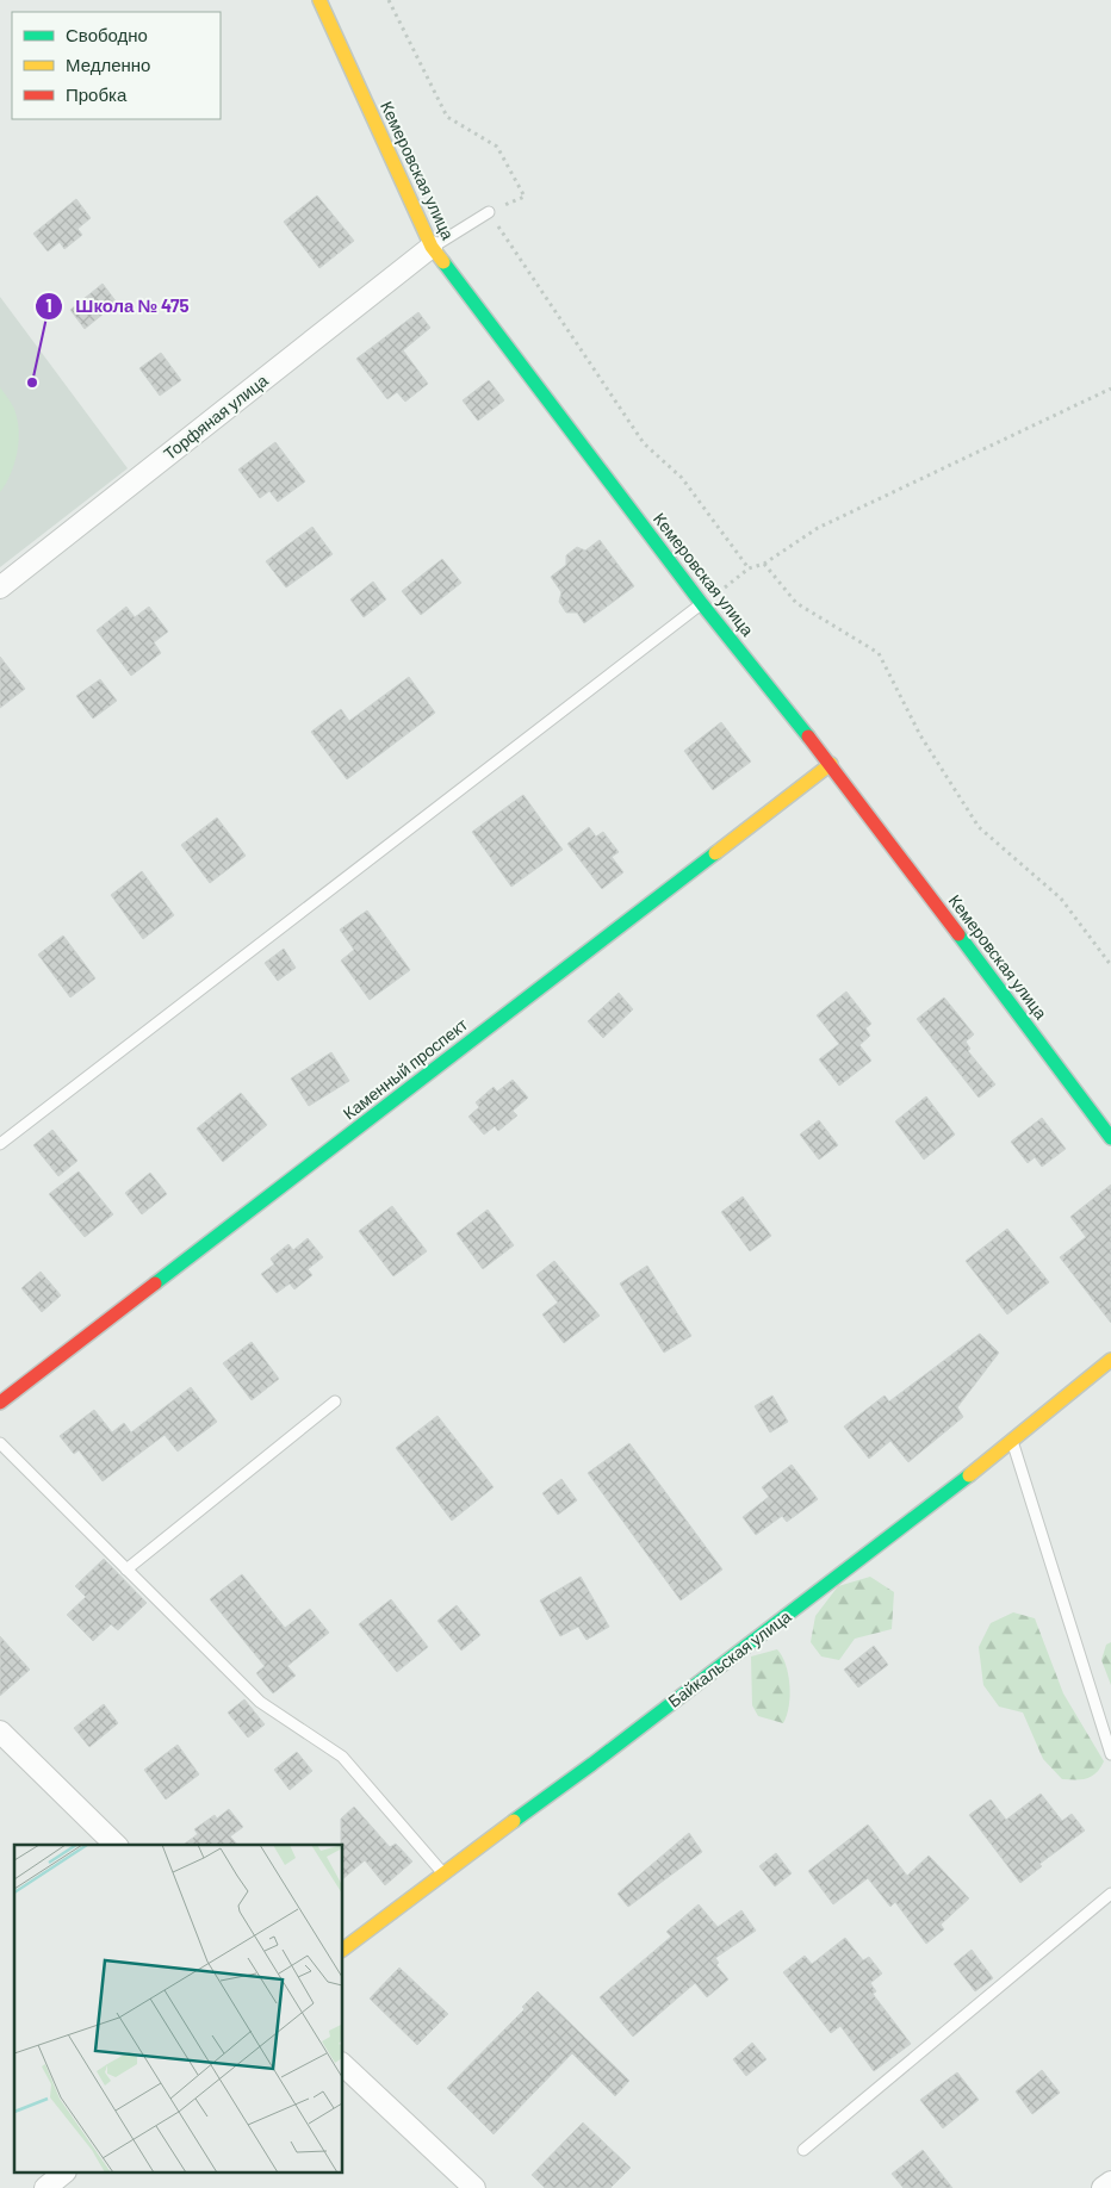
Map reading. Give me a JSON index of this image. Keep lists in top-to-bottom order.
{
  "streets": {
    "street": [
      "Кемеровская улица",
      "Торфяная улица",
      "Каменный проспект",
      "Байкальская улица"
    ]
  },
  "crossings": [
    ["Кемеровская улица", "Торфяная улица"],
    ["Кемеровская улица", "Каменный проспект"]
  ],
  "places": ["Школа № 475"],
  "legend": ["Свободно", "Медленно", "Пробка"]
}
